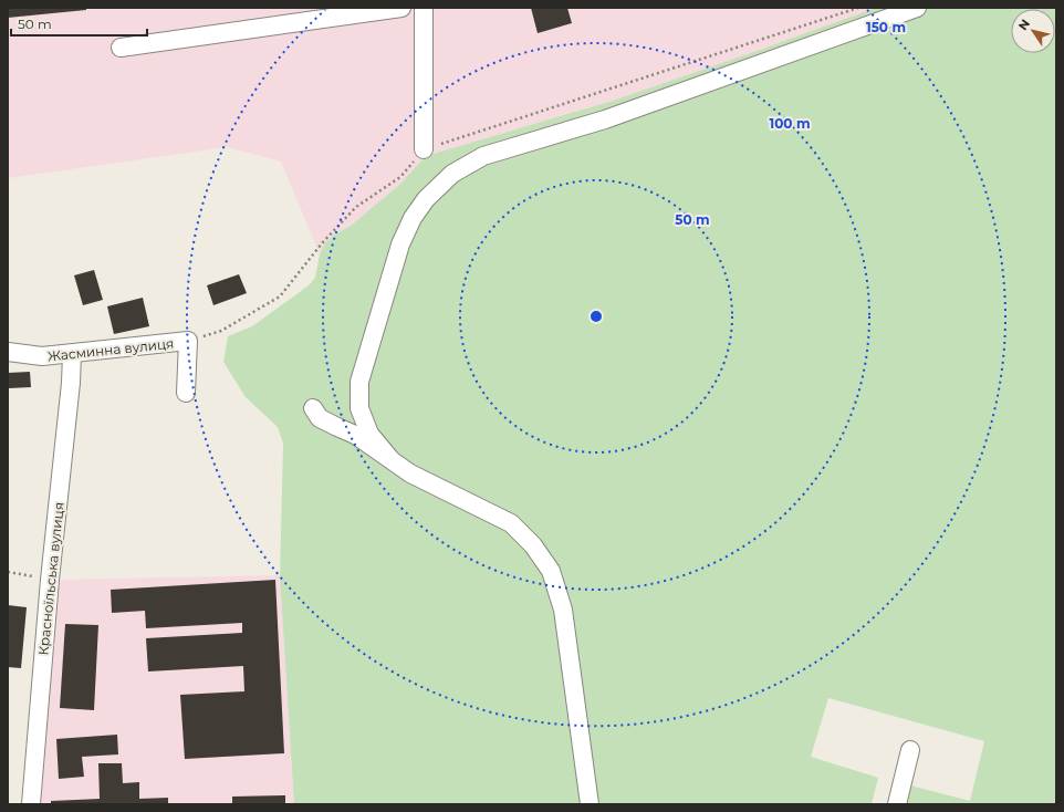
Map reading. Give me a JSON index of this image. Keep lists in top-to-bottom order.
{
  "streets": {
    "street": ["Жасминна вулиця", "Красноїльська вулиця"]
  },
  "crossings": [
    ["Жасминна вулиця", "Красноїльська вулиця"]
  ],
  "scale_bar": "50 m",
  "north": "top left",
  "rings": ["150 m", "100 m", "50 m"]
}
